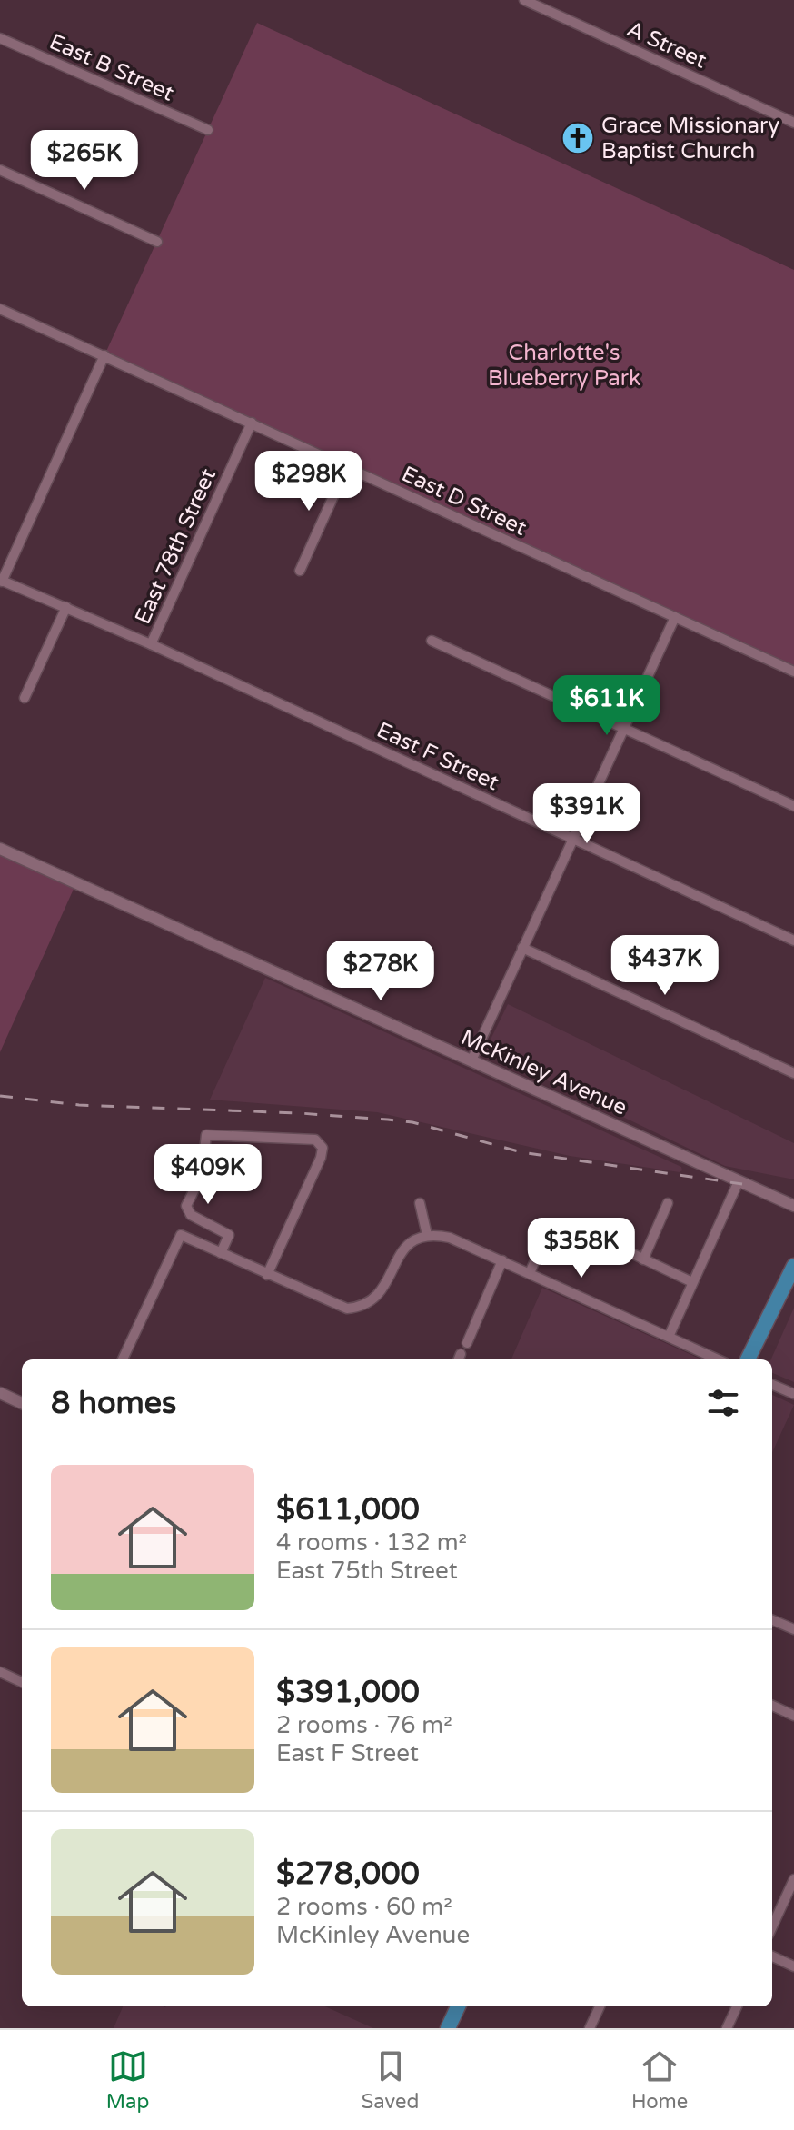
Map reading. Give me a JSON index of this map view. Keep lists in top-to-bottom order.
{
  "streets": {
    "street": [
      "A Street",
      "East B Street",
      "East D Street",
      "East 78th Street",
      "East F Street",
      "McKinley Avenue"
    ]
  },
  "crossings": [
    ["East D Street", "East 78th Street"],
    ["East 78th Street", "East F Street"]
  ],
  "parks": ["Charlotte's Blueberry Park"],
  "places": {
    "church": ["Grace Missionary Baptist Church"]
  },
  "page": {
    "price": [
      "$265K",
      "$298K",
      "$611K",
      "$391K",
      "$437K",
      "$278K",
      "$409K",
      "$358K"
    ],
    "heading": "8 homes",
    "list": [
      {
        "name": "$611,000",
        "note": "4 rooms · 132 m² · East 75th Street"
      },
      {
        "name": "$391,000",
        "note": "2 rooms · 76 m² · East F Street"
      },
      {
        "name": "$278,000",
        "note": "2 rooms · 60 m² · McKinley Avenue"
      }
    ],
    "tabs": ["Map", "Saved", "Home"]
  }
}
